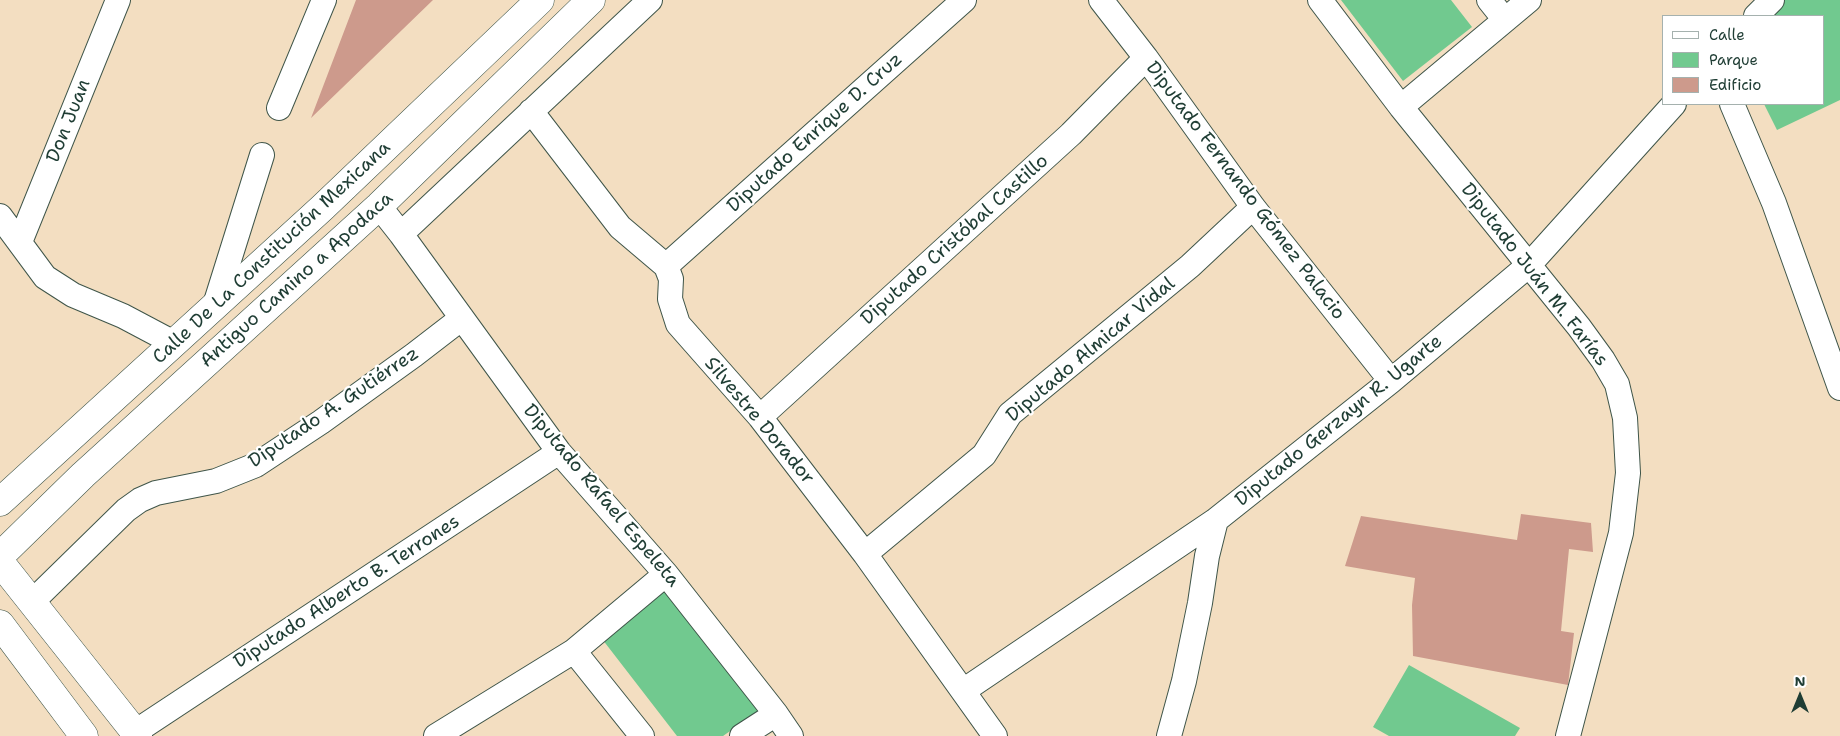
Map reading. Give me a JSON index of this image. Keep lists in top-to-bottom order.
{
  "streets": {
    "street": [
      "Don Juan",
      "Diputado Enrique D. Cruz",
      "Diputado Fernando Gómez Palacio",
      "Diputado Cristóbal Castillo",
      "Calle De La Constitución Mexicana",
      "Diputado Juán M. Farías",
      "Antiguo Camino a Apodaca",
      "Diputado Almicar Vidal",
      "Diputado A. Gutiérrez",
      "Silvestre Dorador",
      "Diputado Gerzayn R. Ugarte",
      "Diputado Rafael Espeleta",
      "Diputado Alberto B. Terrones"
    ]
  },
  "crossings": [
    ["Diputado Enrique D. Cruz", "Silvestre Dorador"],
    ["Diputado Fernando Gómez Palacio", "Diputado Cristóbal Castillo"],
    ["Diputado Fernando Gómez Palacio", "Diputado Almicar Vidal"],
    ["Diputado Fernando Gómez Palacio", "Diputado Gerzayn R. Ugarte"],
    ["Diputado Cristóbal Castillo", "Silvestre Dorador"],
    ["Diputado Juán M. Farías", "Diputado Gerzayn R. Ugarte"],
    ["Antiguo Camino a Apodaca", "Diputado Rafael Espeleta"],
    ["Diputado Almicar Vidal", "Silvestre Dorador"],
    ["Diputado A. Gutiérrez", "Diputado Rafael Espeleta"],
    ["Silvestre Dorador", "Diputado Gerzayn R. Ugarte"],
    ["Diputado Rafael Espeleta", "Diputado Alberto B. Terrones"]
  ],
  "legend": ["Calle", "Parque", "Edificio"],
  "north": "top"
}
